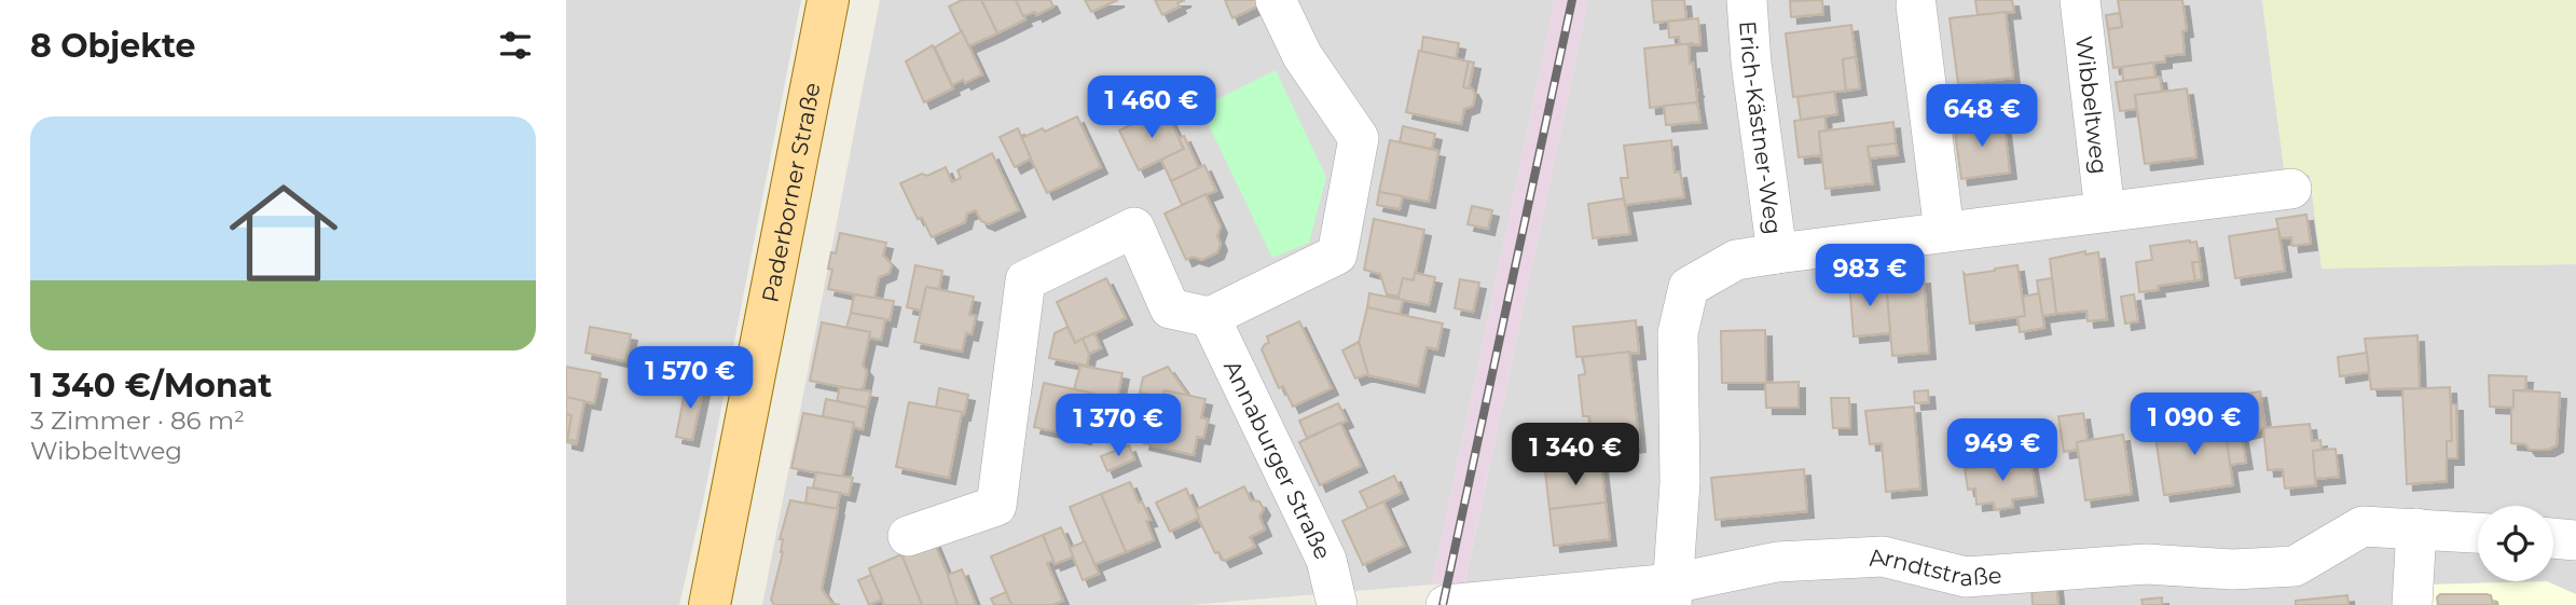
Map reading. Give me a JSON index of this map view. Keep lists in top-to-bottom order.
{
  "streets": {
    "main road": ["Paderborner Straße"],
    "street": [
      "Wibbeltweg",
      "Erich-Kästner-Weg",
      "Annaburger Straße",
      "Arndtstraße"
    ]
  },
  "page": {
    "heading": "8 Objekte",
    "price": [
      "1 460 €",
      "648 €",
      "983 €",
      "1 570 €",
      "1 090 €",
      "1 370 €",
      "949 €",
      "1 340 €"
    ],
    "list": [
      {
        "name": "1 340 €/Monat",
        "note": "3 Zimmer · 86 m² · Wibbeltweg"
      }
    ]
  }
}
